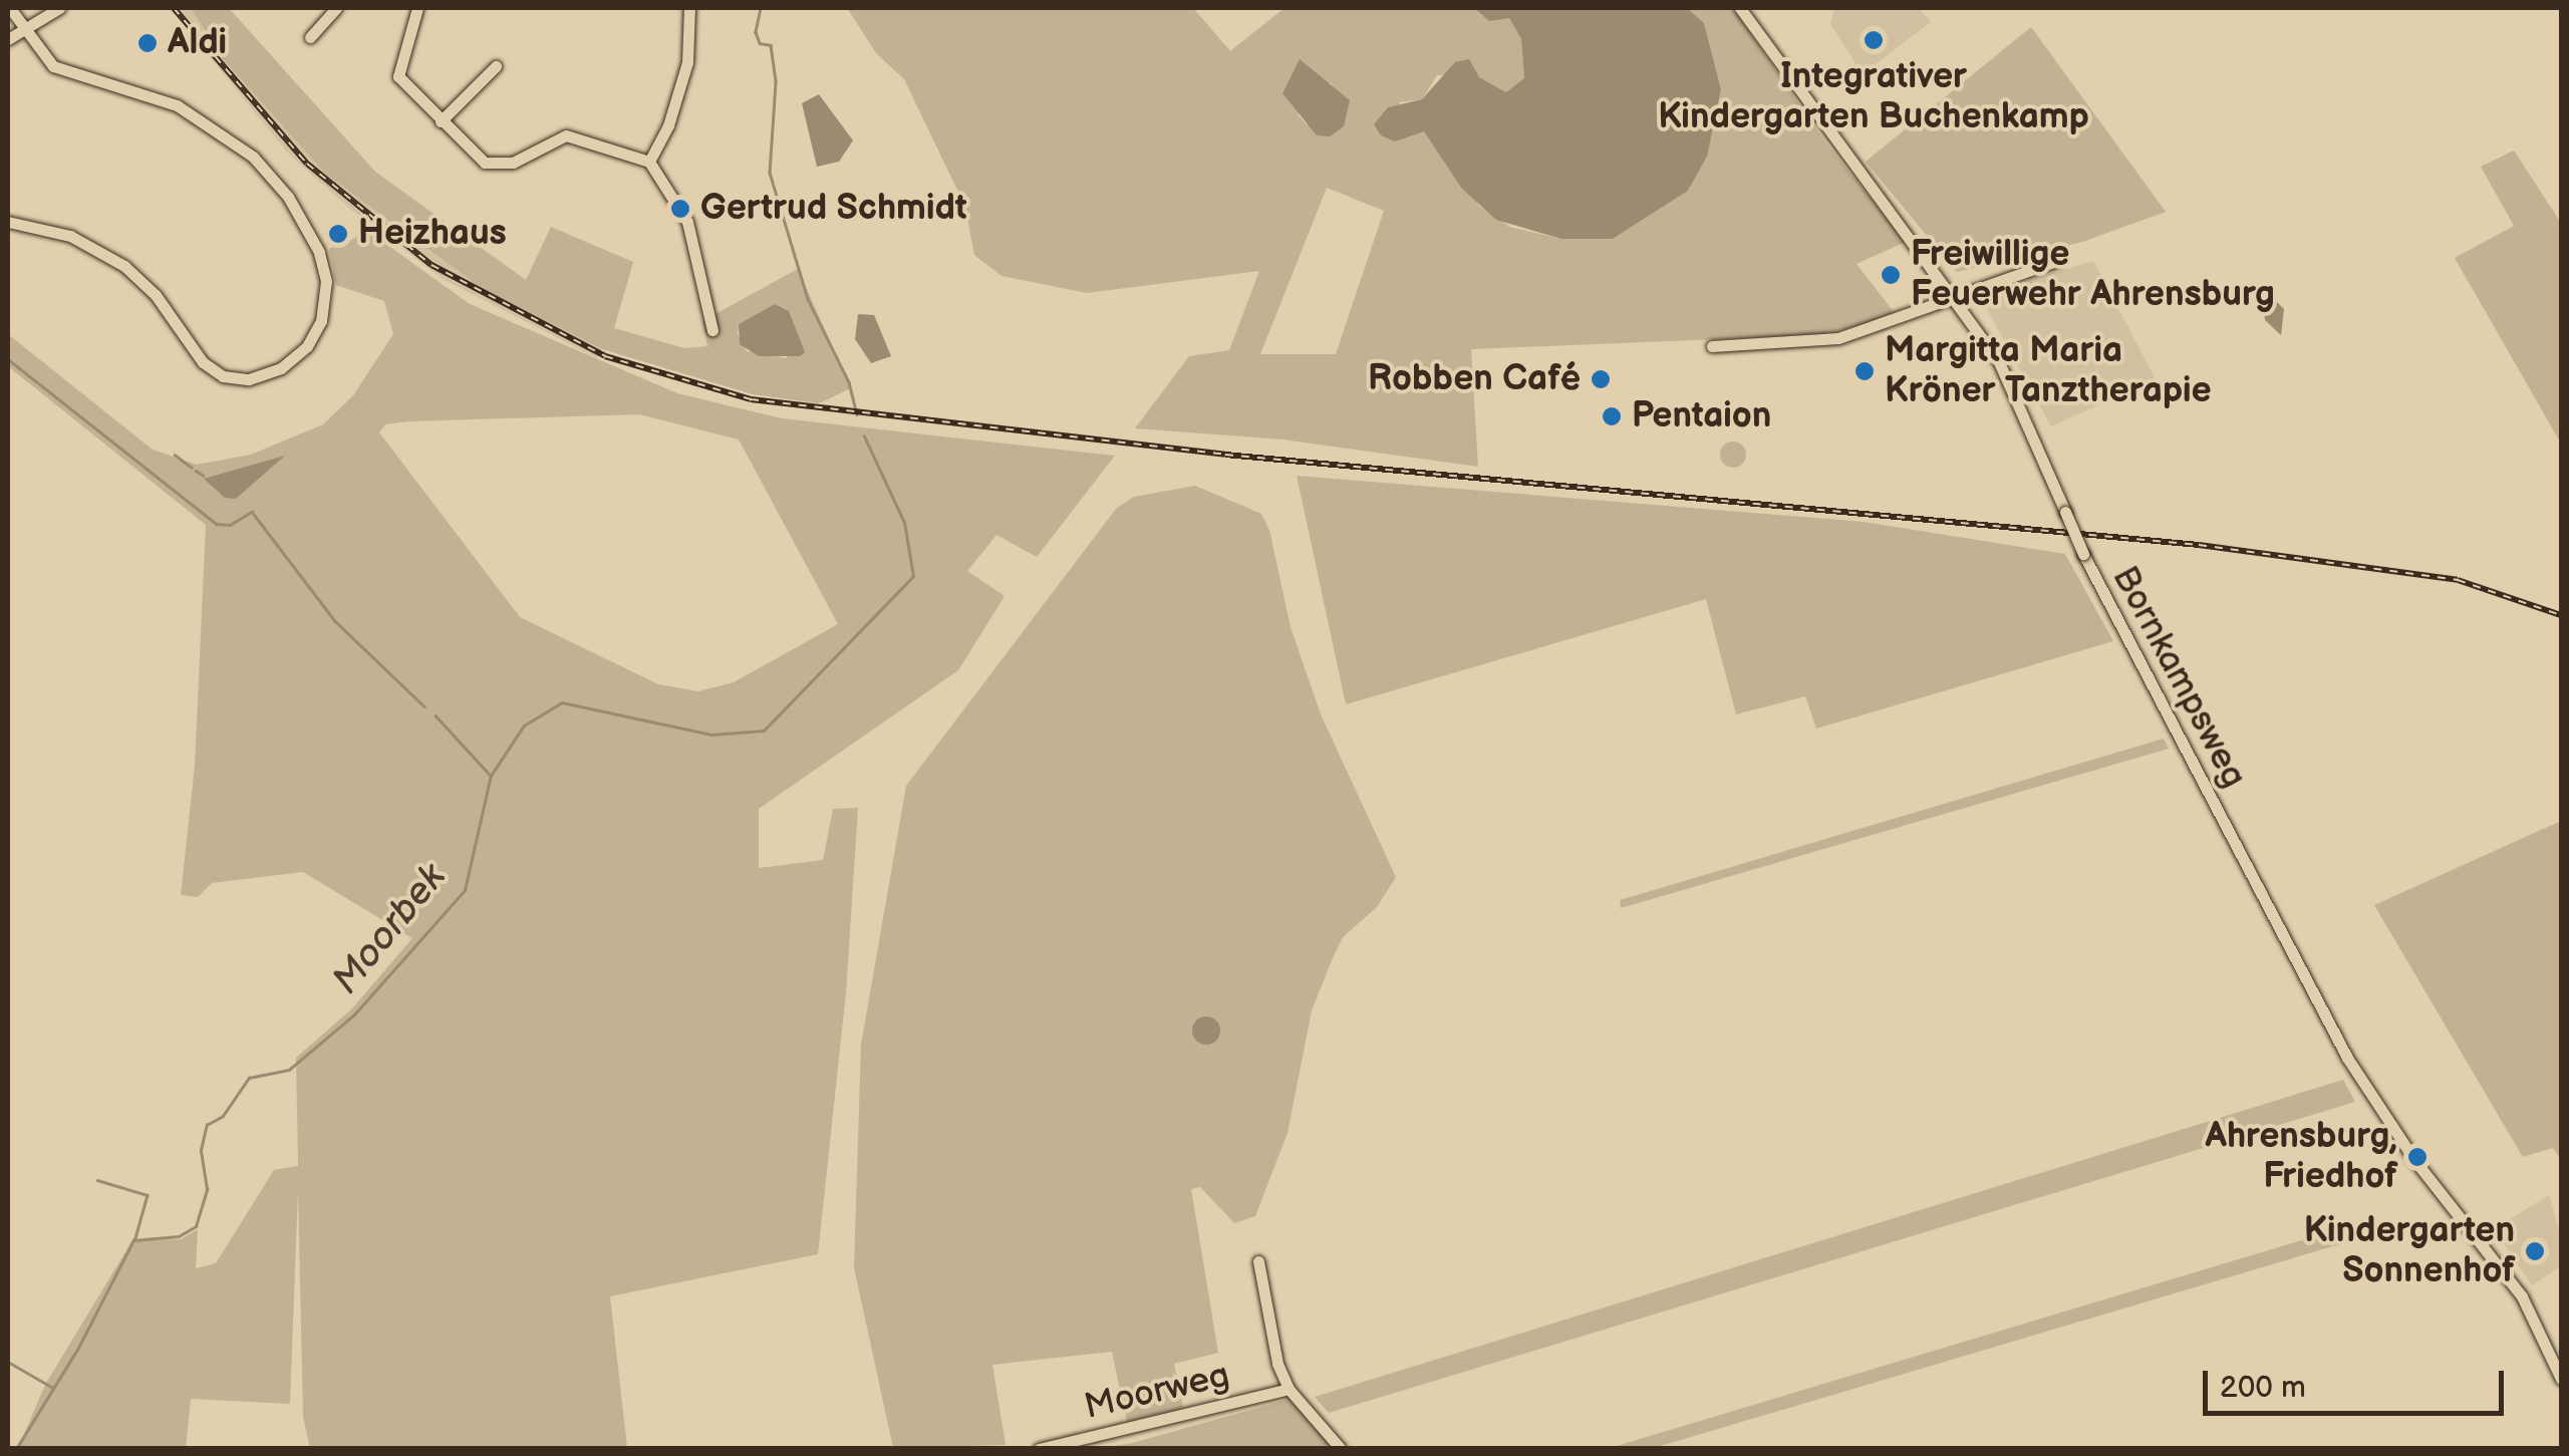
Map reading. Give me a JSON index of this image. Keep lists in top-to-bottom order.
{
  "streets": {
    "street": ["Bornkampsweg", "Moorweg"]
  },
  "water": ["Moorbek"],
  "places": [
    "Integrativer Kindergarten Buchenkamp",
    "Aldi",
    "Gertrud Schmidt",
    "Heizhaus",
    "Freiwillige Feuerwehr Ahrensburg",
    "Margitta Maria Kröner Tanztherapie",
    "Robben Café",
    "Pentaion",
    "Ahrensburg, Friedhof",
    "Kindergarten Sonnenhof"
  ],
  "scale_bar": "200 m"
}
